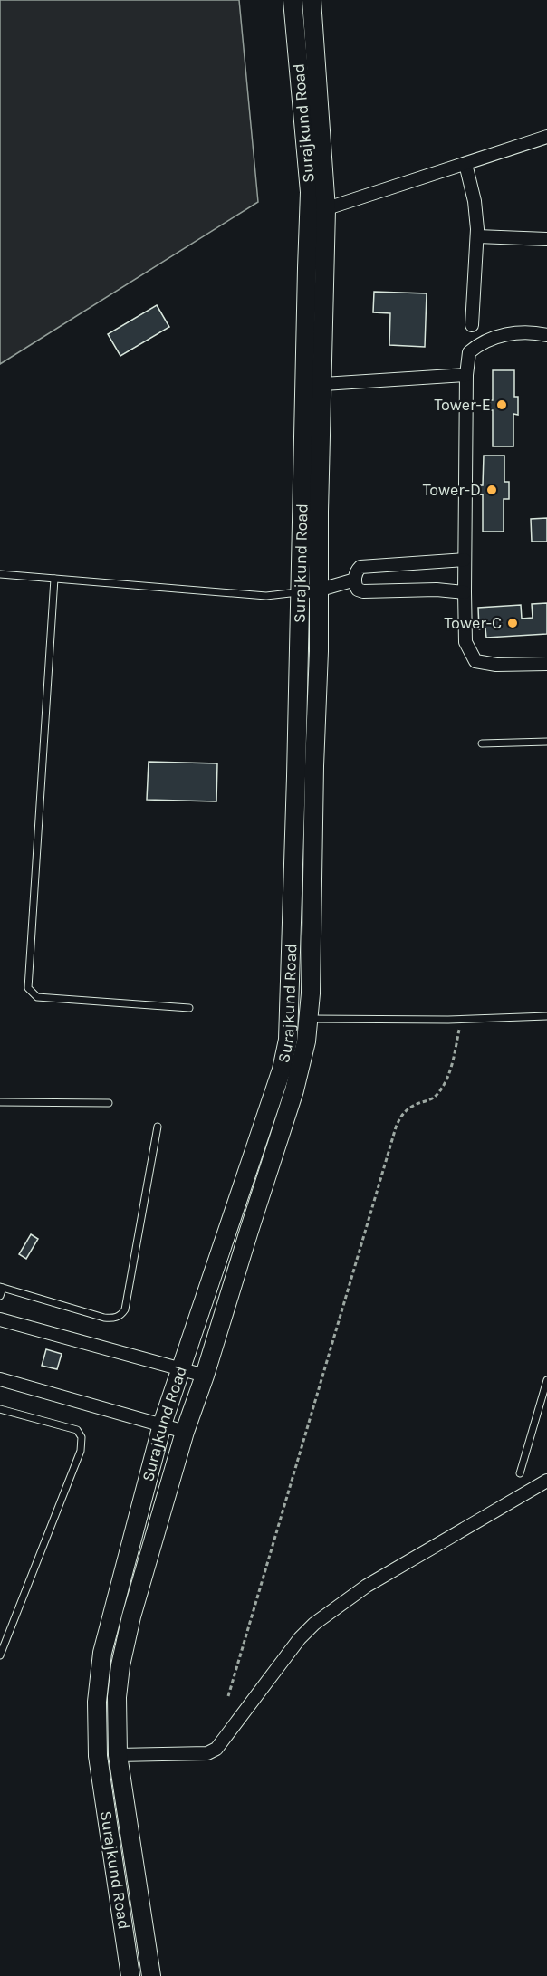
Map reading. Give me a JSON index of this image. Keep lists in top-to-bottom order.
{
  "streets": {
    "main road": ["Surajkund Road"]
  },
  "places": ["Tower-E", "Tower-D", "Tower-C"]
}
